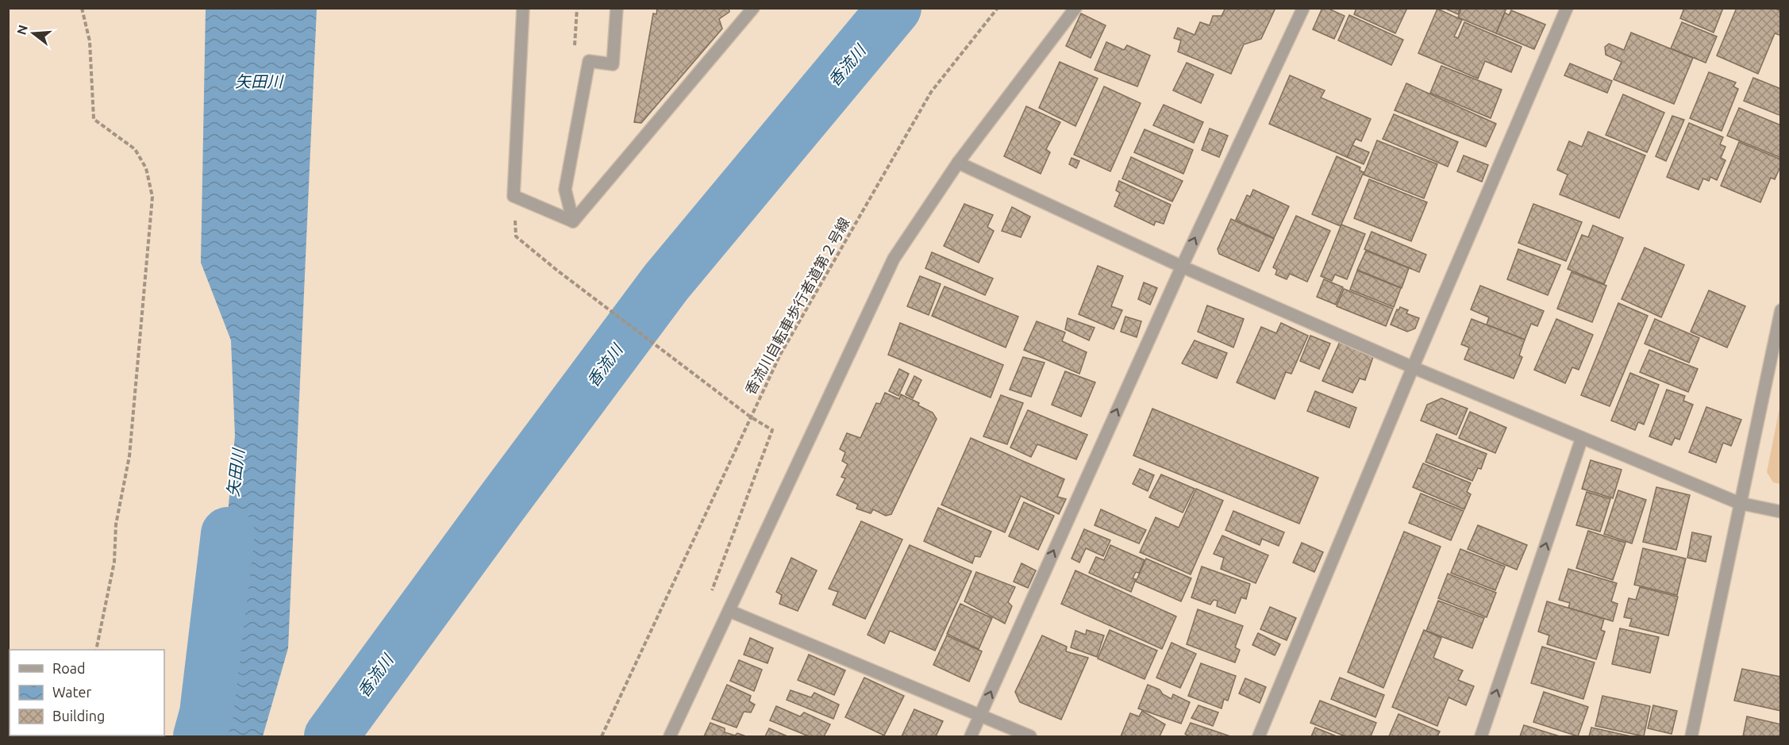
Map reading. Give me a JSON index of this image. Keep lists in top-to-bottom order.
{
  "streets": {
    "path": ["香流川自転車歩行者道第２号線"]
  },
  "water": ["香流川", "矢田川"],
  "legend": ["Road", "Water", "Building"],
  "north": "left"
}
